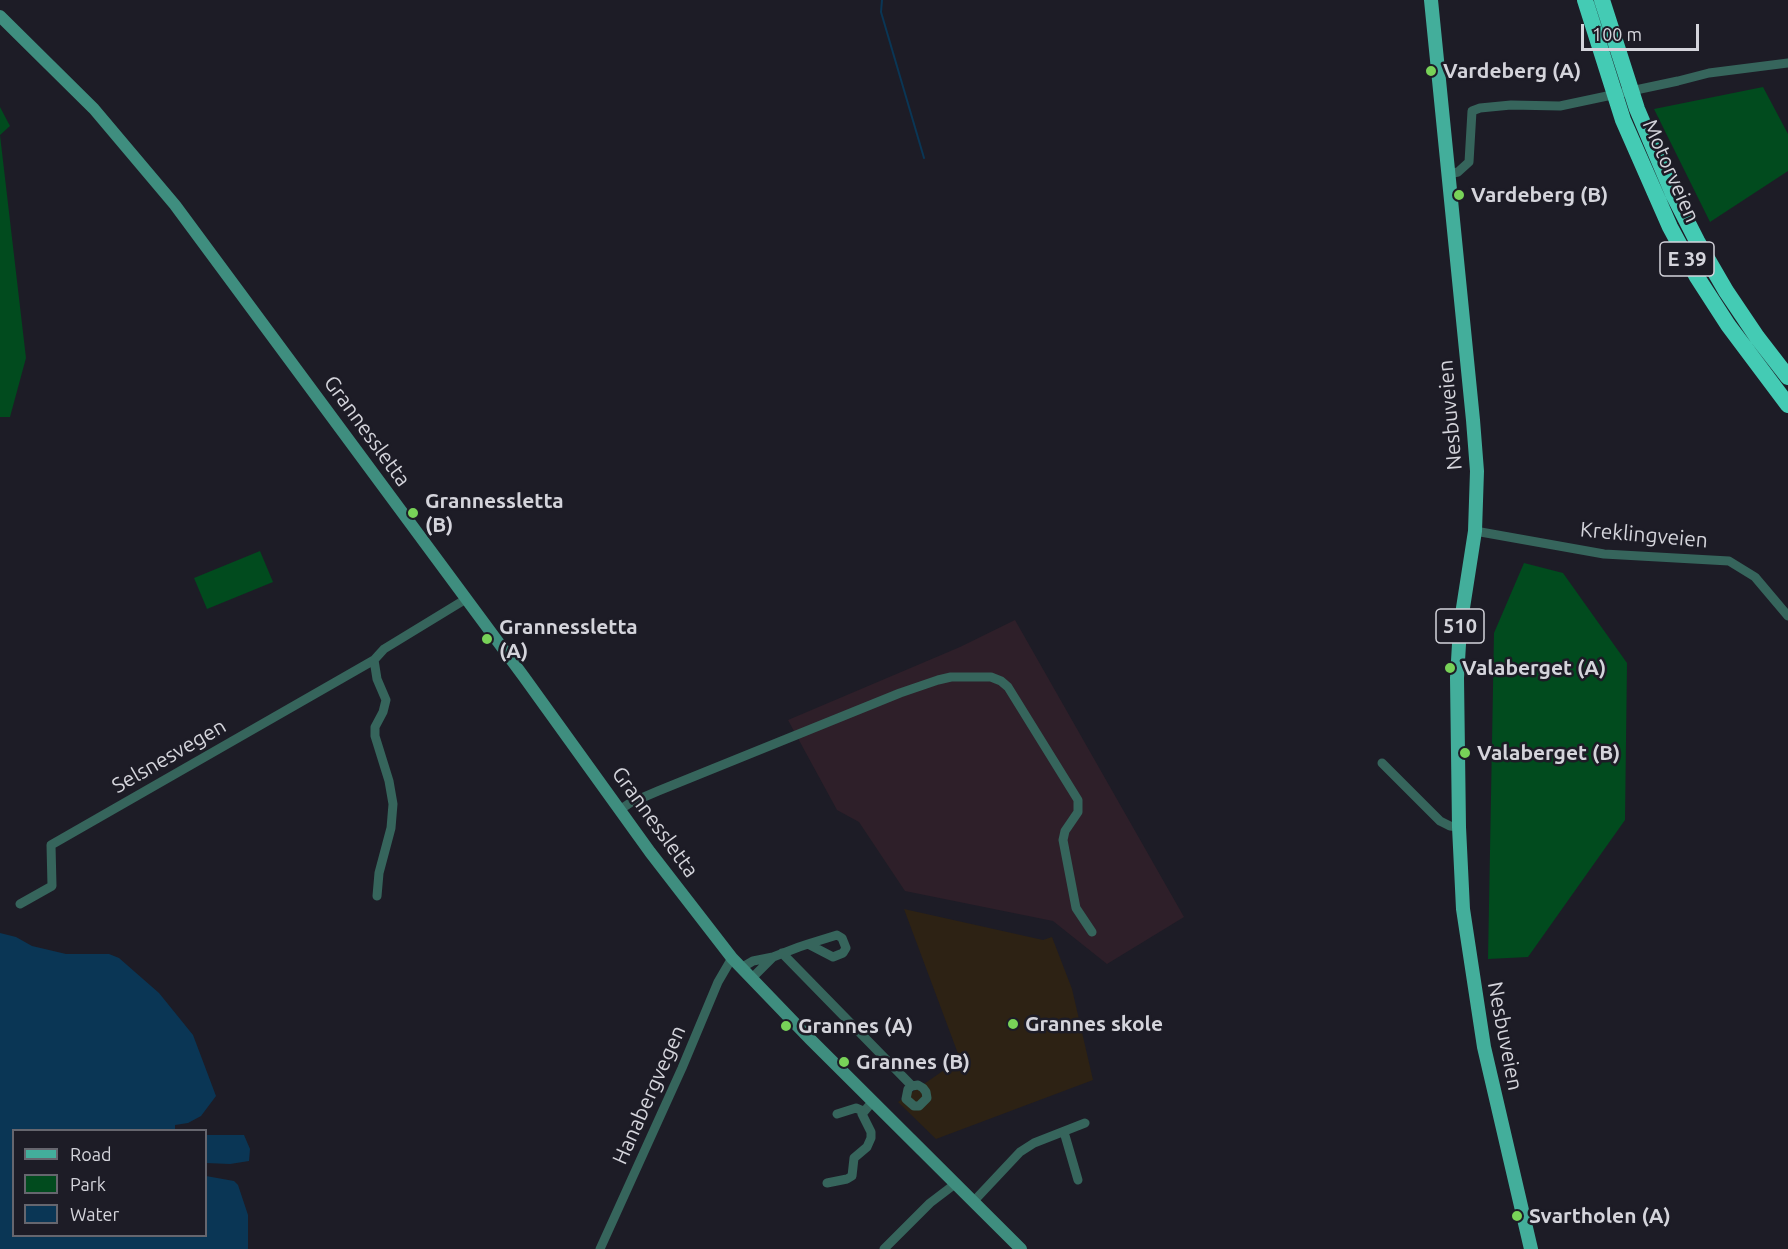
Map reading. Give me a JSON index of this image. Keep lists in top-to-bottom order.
{
  "streets": {
    "highway": ["Motorveien", "E 39"],
    "main road": ["Nesbuveien", "Grannessletta", "510"],
    "street": ["Kreklingveien", "Selsnesvegen", "Hanabergvegen"]
  },
  "crossings": [
    ["Nesbuveien", "Kreklingveien"],
    ["Grannessletta", "Selsnesvegen"],
    ["Grannessletta", "Hanabergvegen"]
  ],
  "places": [
    "Vardeberg (A)",
    "Vardeberg (B)",
    "Grannessletta (B)",
    "Grannessletta (A)",
    "Valaberget (A)",
    "Valaberget (B)",
    "Grannes skole",
    "Grannes (A)",
    "Grannes (B)",
    "Svartholen (A)"
  ],
  "legend": ["Road", "Park", "Water"],
  "scale_bar": "100 m"
}
